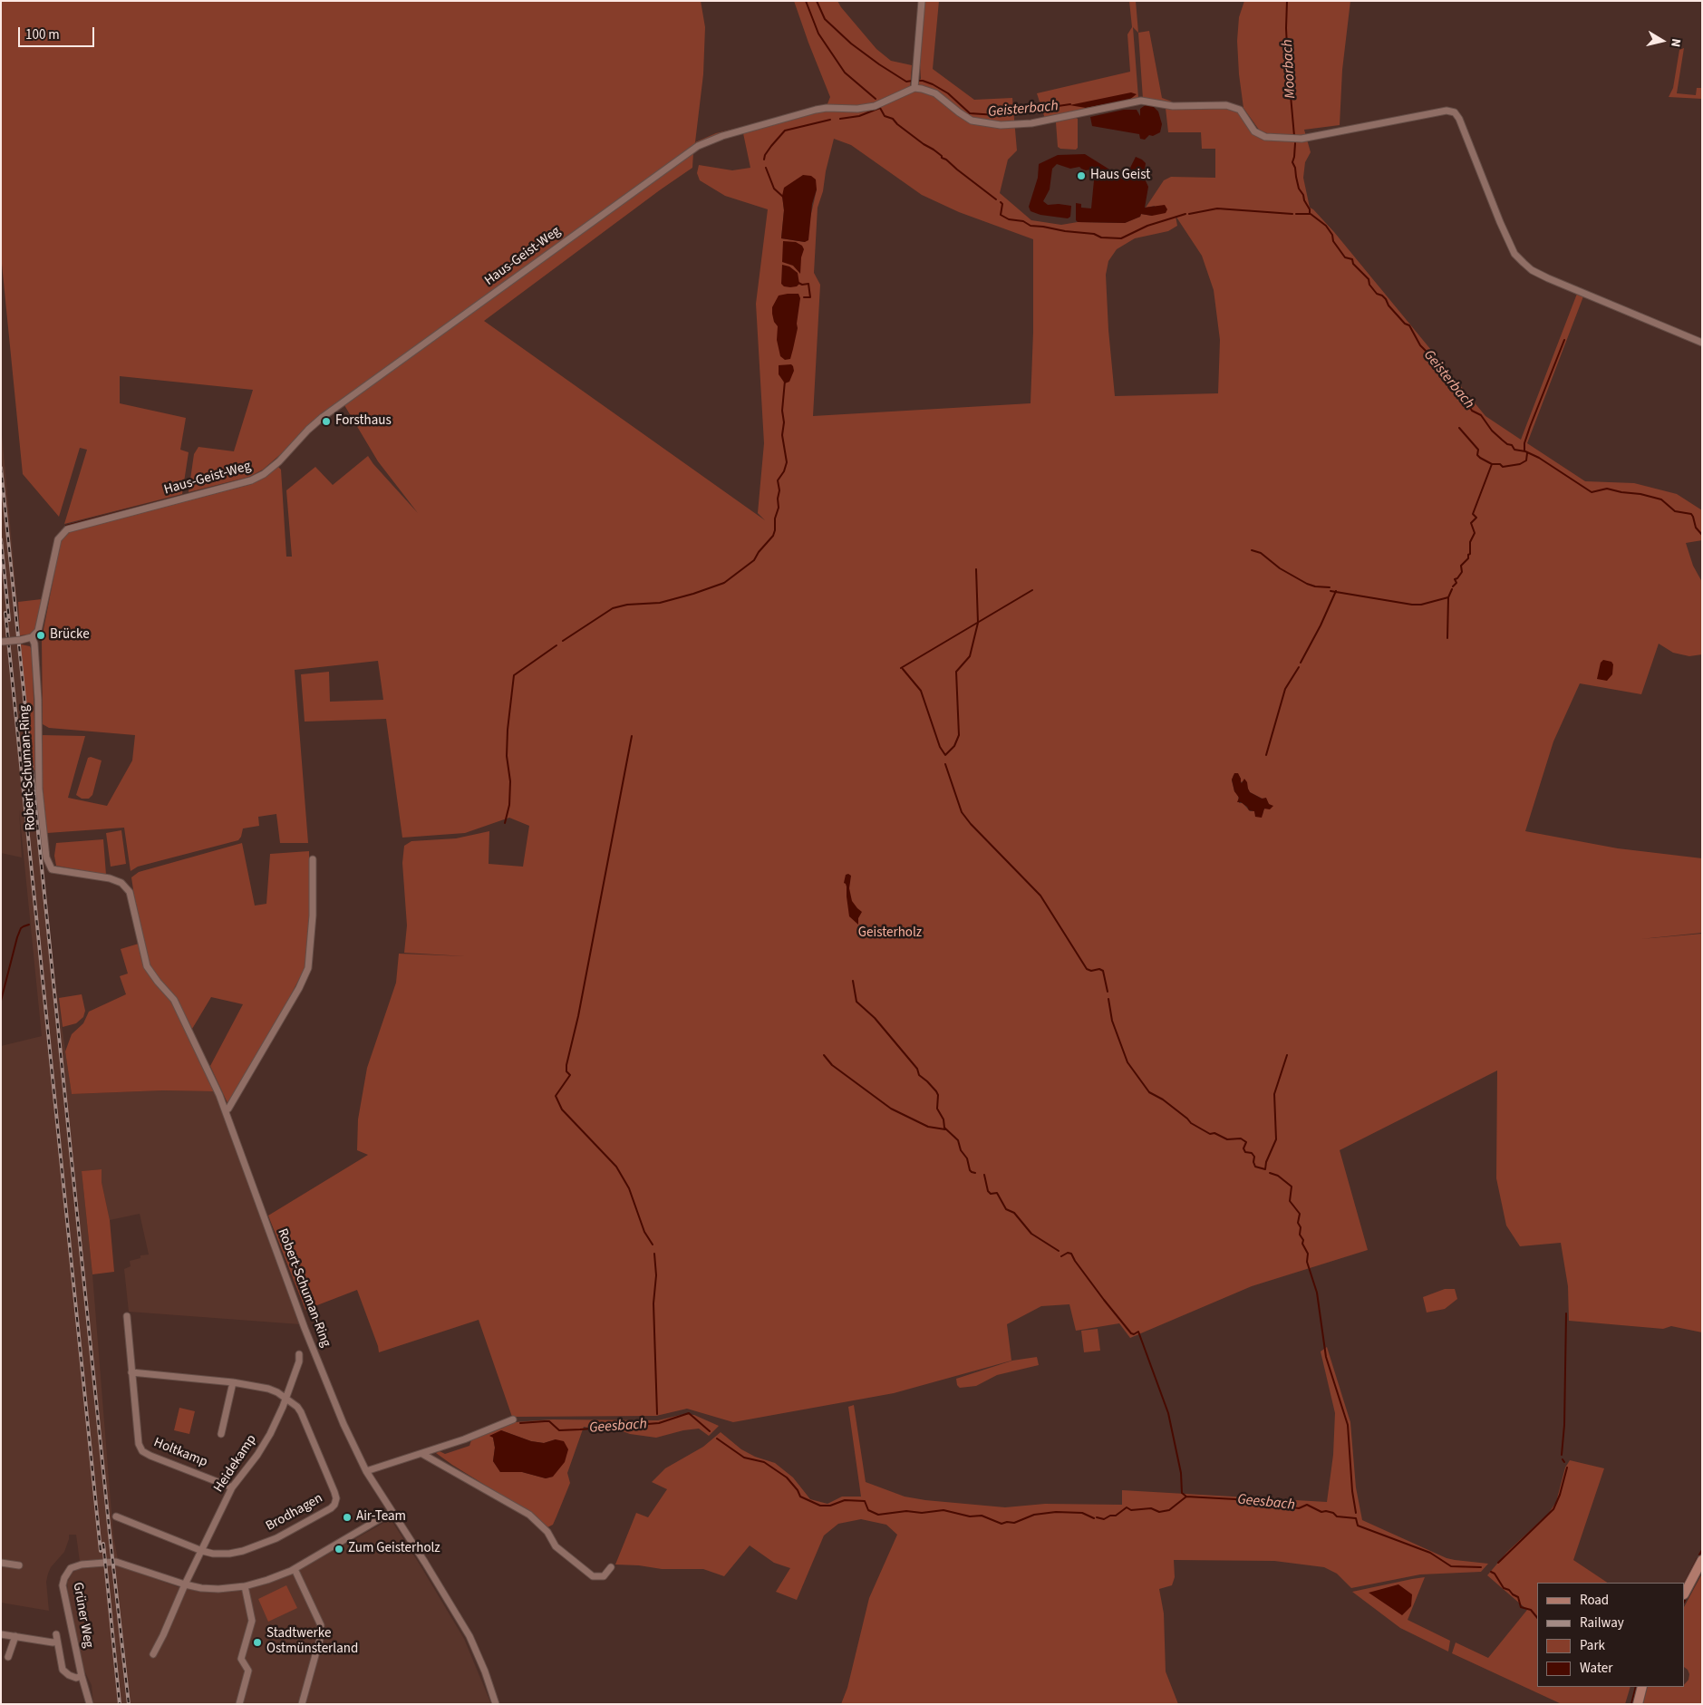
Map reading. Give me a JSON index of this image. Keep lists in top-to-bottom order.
{
  "streets": {
    "street": [
      "Haus-Geist-Weg",
      "Robert-Schuman-Ring",
      "Holtkamp",
      "Heidekamp",
      "Brodhagen",
      "Grüner Weg"
    ]
  },
  "crossings": [
    ["Haus-Geist-Weg", "Robert-Schuman-Ring"],
    ["Holtkamp", "Heidekamp"],
    ["Heidekamp", "Brodhagen"],
    ["Heidekamp", "Grüner Weg"]
  ],
  "water": ["Moorbach", "Geisterbach", "Geesbach"],
  "parks": ["Geisterholz"],
  "places": [
    "Haus Geist",
    "Forsthaus",
    "Brücke",
    "Air-Team",
    "Zum Geisterholz",
    "Stadtwerke Ostmünsterland"
  ],
  "legend": [
    "Road",
    "Railway",
    "Park",
    "Water"
  ],
  "scale_bar": "100 m",
  "north": "right"
}
